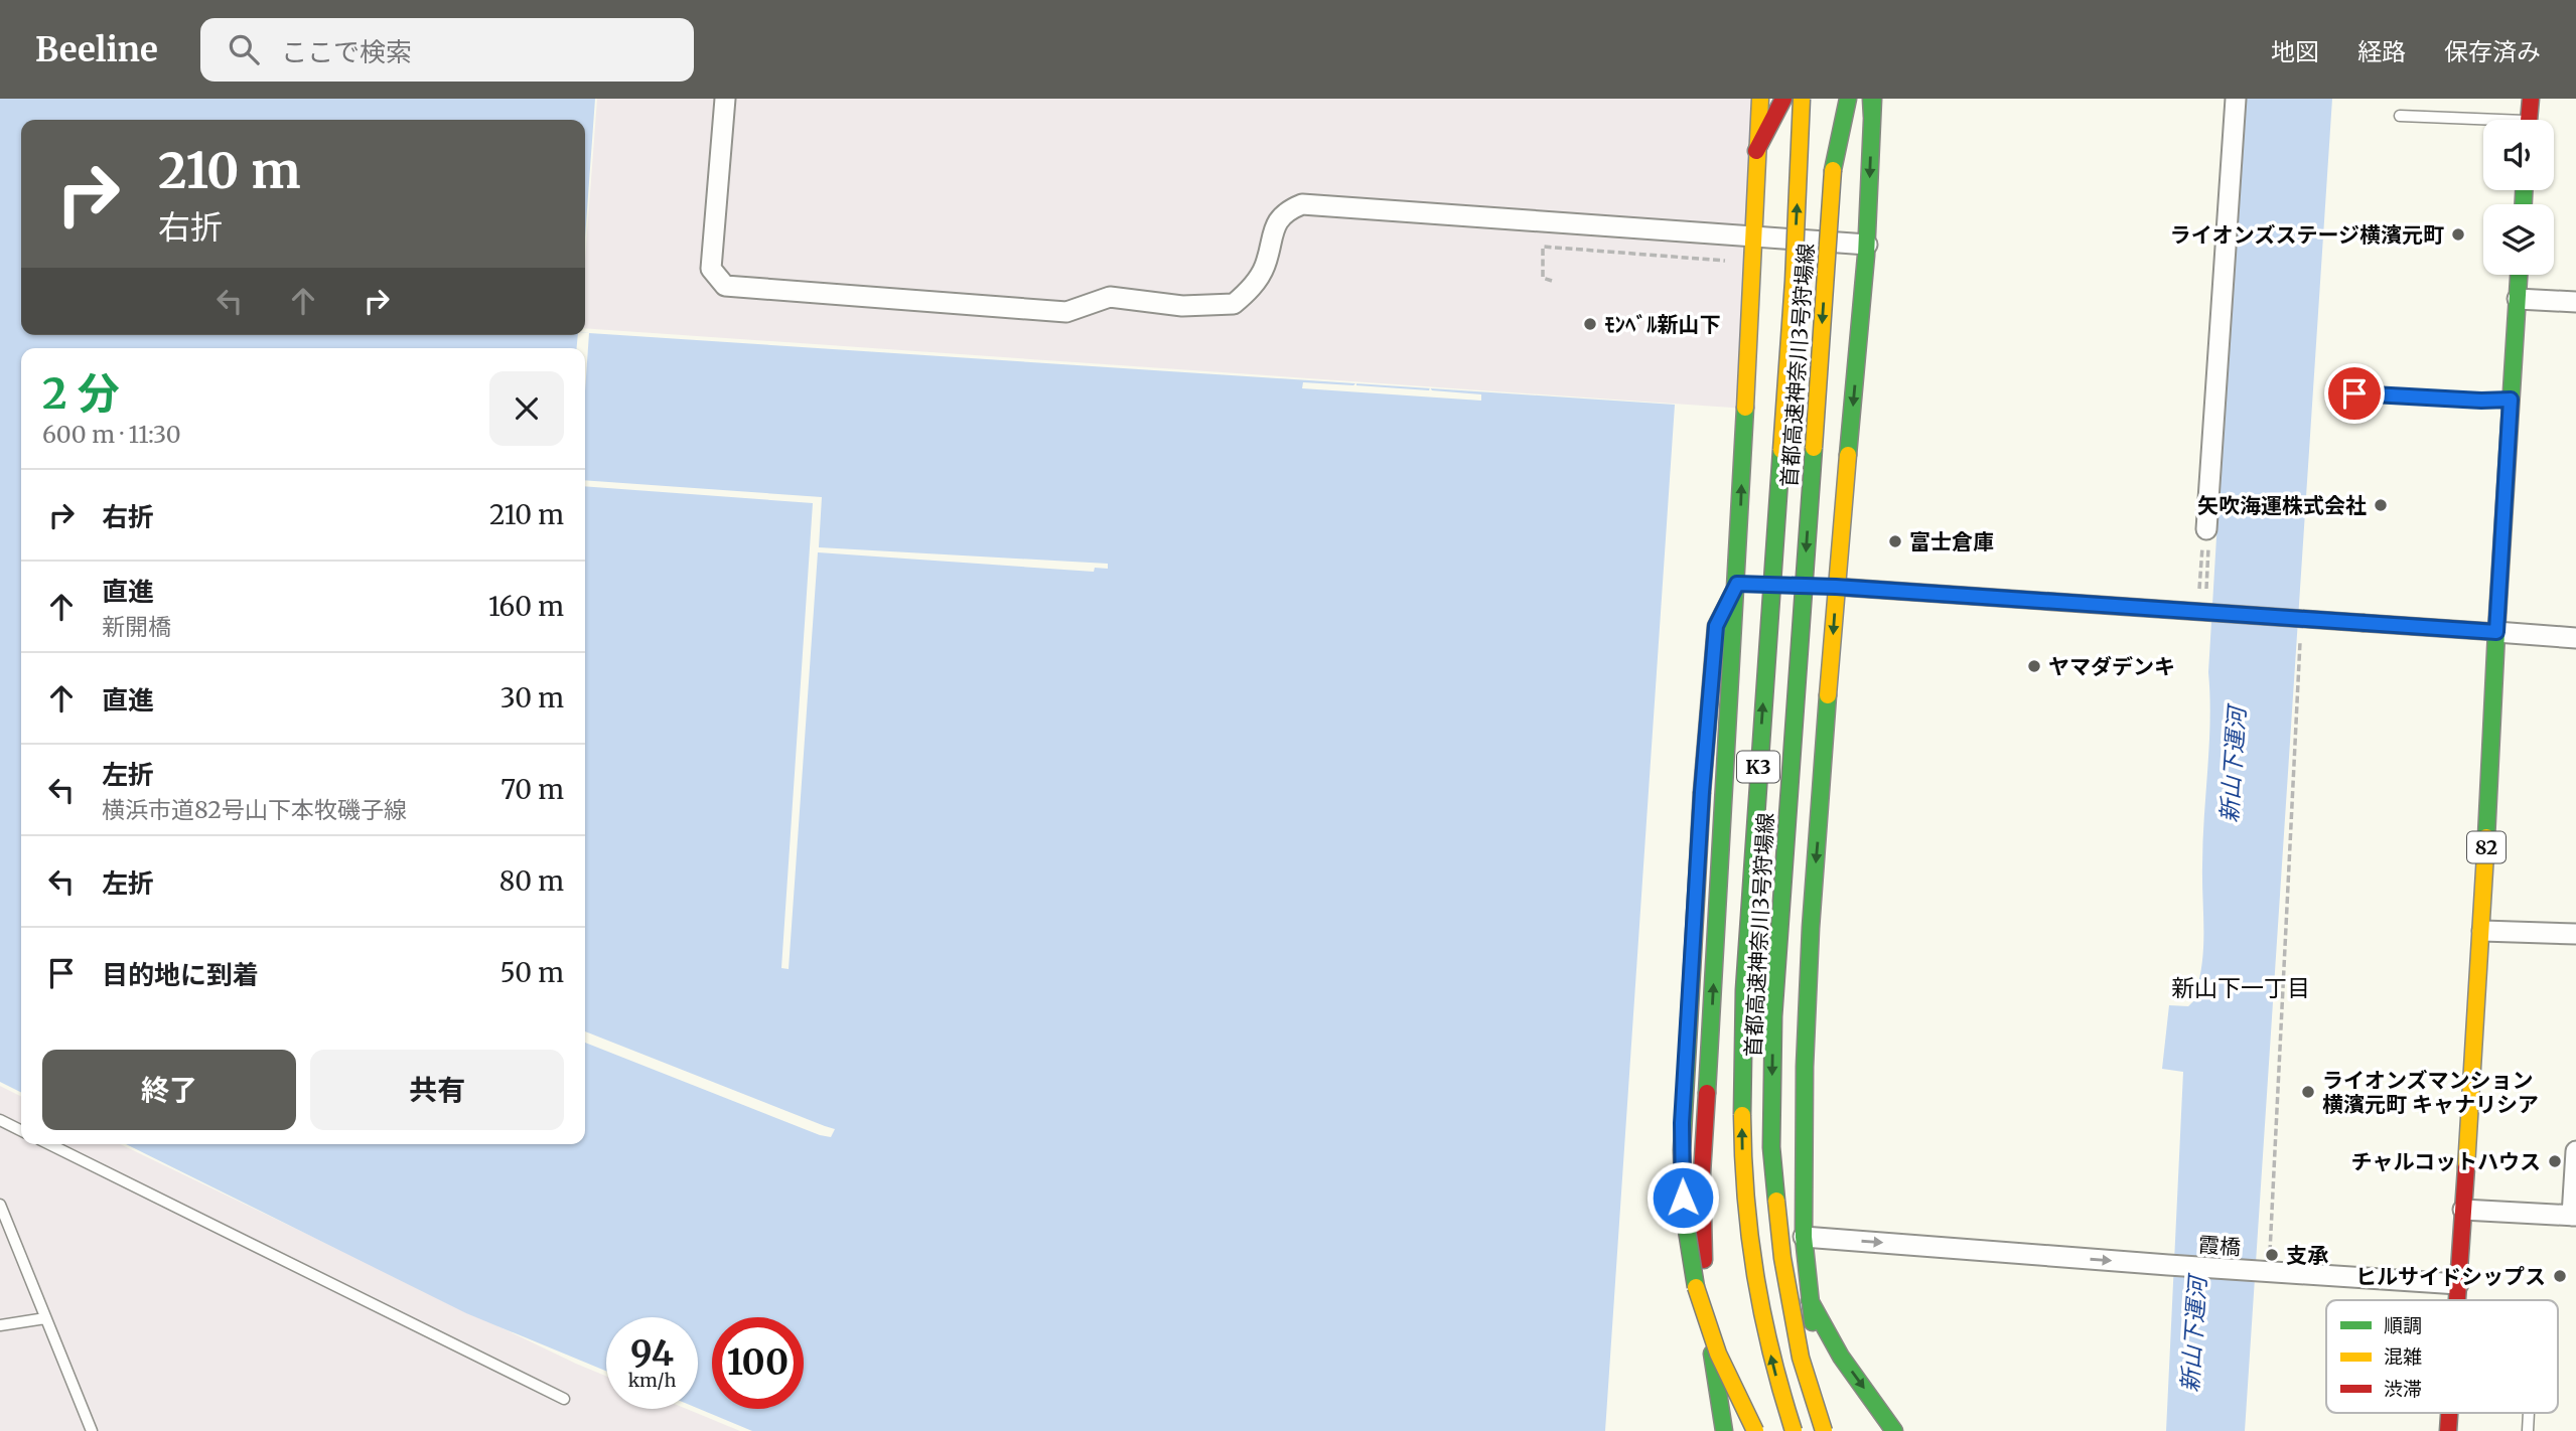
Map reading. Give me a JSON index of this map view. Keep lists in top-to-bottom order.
{
  "streets": {
    "main road": ["首都高速神奈川3号狩場線", "K3", "82"],
    "street": ["霞橋"]
  },
  "crossings": [
    ["首都高速神奈川3号狩場線", "K3"],
    ["82", "霞橋"]
  ],
  "one_way": ["霞橋"],
  "districts": ["新山下一丁目"],
  "water": ["新山下運河"],
  "places": [
    "ライオンズステージ横濱元町",
    "ﾓﾝﾍﾞﾙ新山下",
    "矢吹海運株式会社",
    "富士倉庫",
    "ヤマダデンキ",
    "ライオンズマンション 横濱元町 キャナリシア",
    "チャルコットハウス",
    "支承",
    "ヒルサイドシップス"
  ],
  "legend": ["順調", "混雑", "渋滞"],
  "page": {
    "header": "Beeline",
    "search": "ここで検索",
    "nav": ["地図", "経路", "保存済み"],
    "turn": ["210 m", "右折"],
    "heading": ["2 分", "600 m · 11:30"],
    "list": [
      {
        "name": "右折",
        "value": "210 m"
      },
      {
        "name": "直進",
        "note": "新開橋",
        "value": "160 m"
      },
      {
        "name": "直進",
        "value": "30 m"
      },
      {
        "name": "左折",
        "note": "横浜市道82号山下本牧磯子線",
        "value": "70 m"
      },
      {
        "name": "左折",
        "value": "80 m"
      },
      {
        "name": "目的地に到着",
        "value": "50 m"
      }
    ],
    "buttons": ["終了", "共有"],
    "speed": "94 km/h",
    "limit": "100"
  }
}
